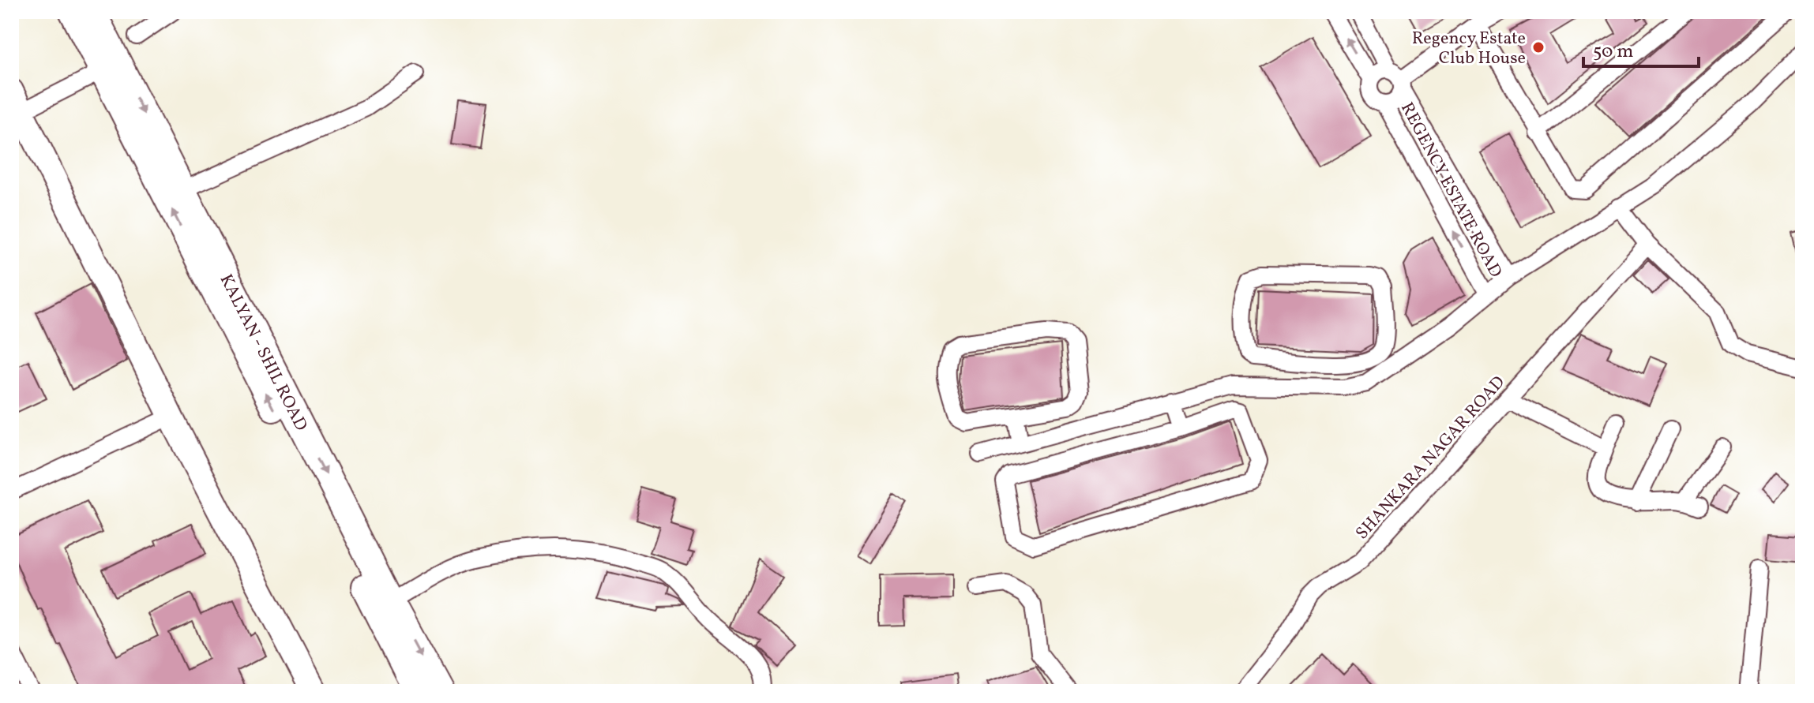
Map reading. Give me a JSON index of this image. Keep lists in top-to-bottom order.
{
  "streets": {
    "main road": ["KALYAN - SHIL ROAD"],
    "street": ["REGENCY ESTATE ROAD", "SHANKARA NAGAR ROAD"]
  },
  "places": ["Regency Estate Club House"],
  "scale_bar": "50 m"
}
